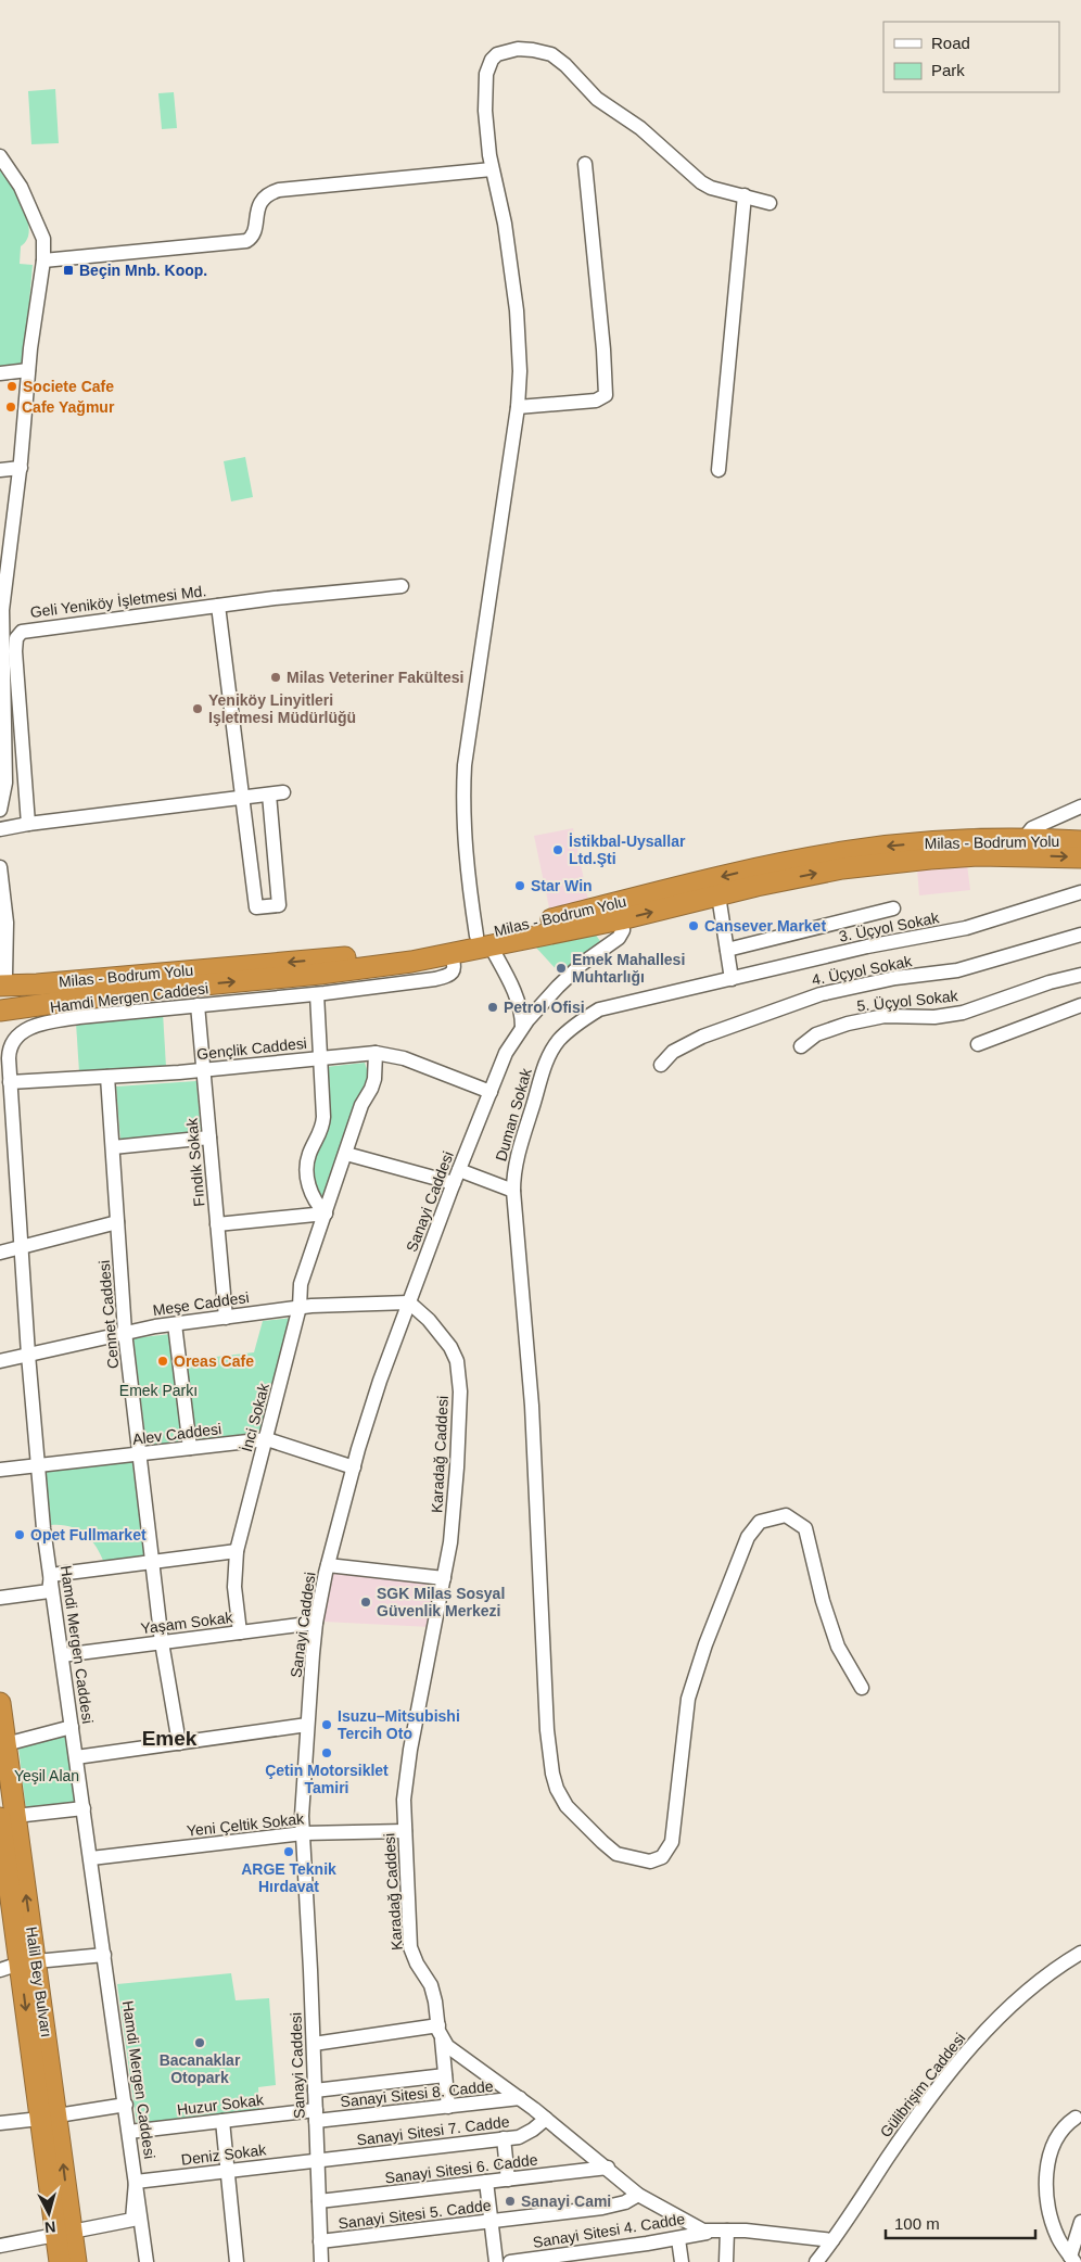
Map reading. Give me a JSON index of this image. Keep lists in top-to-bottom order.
{
  "streets": {
    "highway": ["Milas - Bodrum Yolu", "Halil Bey Bulvarı"],
    "street": [
      "Geli Yeniköy İşletmesi Md.",
      "3. Üçyol Sokak",
      "4. Üçyol Sokak",
      "Hamdi Mergen Caddesi",
      "5. Üçyol Sokak",
      "Gençlik Caddesi",
      "Duman Sokak",
      "Fındık Sokak",
      "Sanayi Caddesi",
      "Meşe Caddesi",
      "Cennet Caddesi",
      "İnci Sokak",
      "Alev Caddesi",
      "Karadağ Caddesi",
      "Yaşam Sokak",
      "Yeni Çeltik Sokak",
      "Gülibrişim Caddesi",
      "Sanayi Sitesi 8. Cadde",
      "Huzur Sokak",
      "Sanayi Sitesi 7. Cadde",
      "Deniz Sokak",
      "Sanayi Sitesi 6. Cadde",
      "Sanayi Sitesi 5. Cadde",
      "Sanayi Sitesi 4. Cadde"
    ]
  },
  "crossings": [
    ["Milas - Bodrum Yolu", "Hamdi Mergen Caddesi"],
    ["Milas - Bodrum Yolu", "Sanayi Caddesi"],
    ["3. Üçyol Sokak", "Duman Sokak"],
    ["Hamdi Mergen Caddesi", "Gençlik Caddesi"],
    ["Hamdi Mergen Caddesi", "Fındık Sokak"],
    ["Hamdi Mergen Caddesi", "Meşe Caddesi"],
    ["Hamdi Mergen Caddesi", "Alev Caddesi"],
    ["Hamdi Mergen Caddesi", "Yaşam Sokak"],
    ["Hamdi Mergen Caddesi", "Yeni Çeltik Sokak"],
    ["Hamdi Mergen Caddesi", "Huzur Sokak"],
    ["Hamdi Mergen Caddesi", "Deniz Sokak"],
    ["Gençlik Caddesi", "Fındık Sokak"],
    ["Gençlik Caddesi", "Sanayi Caddesi"],
    ["Gençlik Caddesi", "Cennet Caddesi"],
    ["Gençlik Caddesi", "İnci Sokak"],
    ["Fındık Sokak", "Meşe Caddesi"],
    ["Sanayi Caddesi", "Meşe Caddesi"],
    ["Sanayi Caddesi", "Alev Caddesi"],
    ["Sanayi Caddesi", "Karadağ Caddesi"],
    ["Sanayi Caddesi", "Yaşam Sokak"],
    ["Sanayi Caddesi", "Yeni Çeltik Sokak"],
    ["Sanayi Caddesi", "Sanayi Sitesi 8. Cadde"],
    ["Sanayi Caddesi", "Huzur Sokak"],
    ["Sanayi Caddesi", "Sanayi Sitesi 7. Cadde"],
    ["Sanayi Caddesi", "Deniz Sokak"],
    ["Sanayi Caddesi", "Sanayi Sitesi 6. Cadde"],
    ["Sanayi Caddesi", "Sanayi Sitesi 5. Cadde"],
    ["Meşe Caddesi", "Cennet Caddesi"],
    ["Meşe Caddesi", "İnci Sokak"],
    ["Meşe Caddesi", "Karadağ Caddesi"],
    ["Cennet Caddesi", "Alev Caddesi"],
    ["Cennet Caddesi", "Yaşam Sokak"],
    ["İnci Sokak", "Alev Caddesi"],
    ["İnci Sokak", "Yaşam Sokak"],
    ["Karadağ Caddesi", "Yeni Çeltik Sokak"],
    ["Karadağ Caddesi", "Sanayi Sitesi 8. Cadde"],
    ["Sanayi Sitesi 8. Cadde", "Huzur Sokak"],
    ["Sanayi Sitesi 7. Cadde", "Deniz Sokak"]
  ],
  "districts": ["Emek"],
  "parks": ["Emek Parkı", "Yeşil Alan"],
  "places": {
    "transit": ["Beçin Mnb. Koop."],
    "other": [
      "Societe Cafe",
      "Cafe Yağmur",
      "Milas Veteriner Fakültesi",
      "Yeniköy Linyitleri Işletmesi Müdürlüğü",
      "İstikbal-Uysallar Ltd.Şti",
      "Star Win",
      "Cansever Market",
      "Emek Mahallesi Muhtarlığı",
      "Petrol Ofisi",
      "Oreas Cafe",
      "Opet Fullmarket",
      "SGK Milas Sosyal Güvenlik Merkezi",
      "Isuzu–Mitsubishi Tercih Oto",
      "Çetin Motorsiklet Tamiri",
      "ARGE Teknik Hırdavat",
      "Bacanaklar Otopark",
      "Sanayi Cami"
    ]
  },
  "legend": ["Road", "Park"],
  "scale_bar": "100 m",
  "north": "bottom"
}
